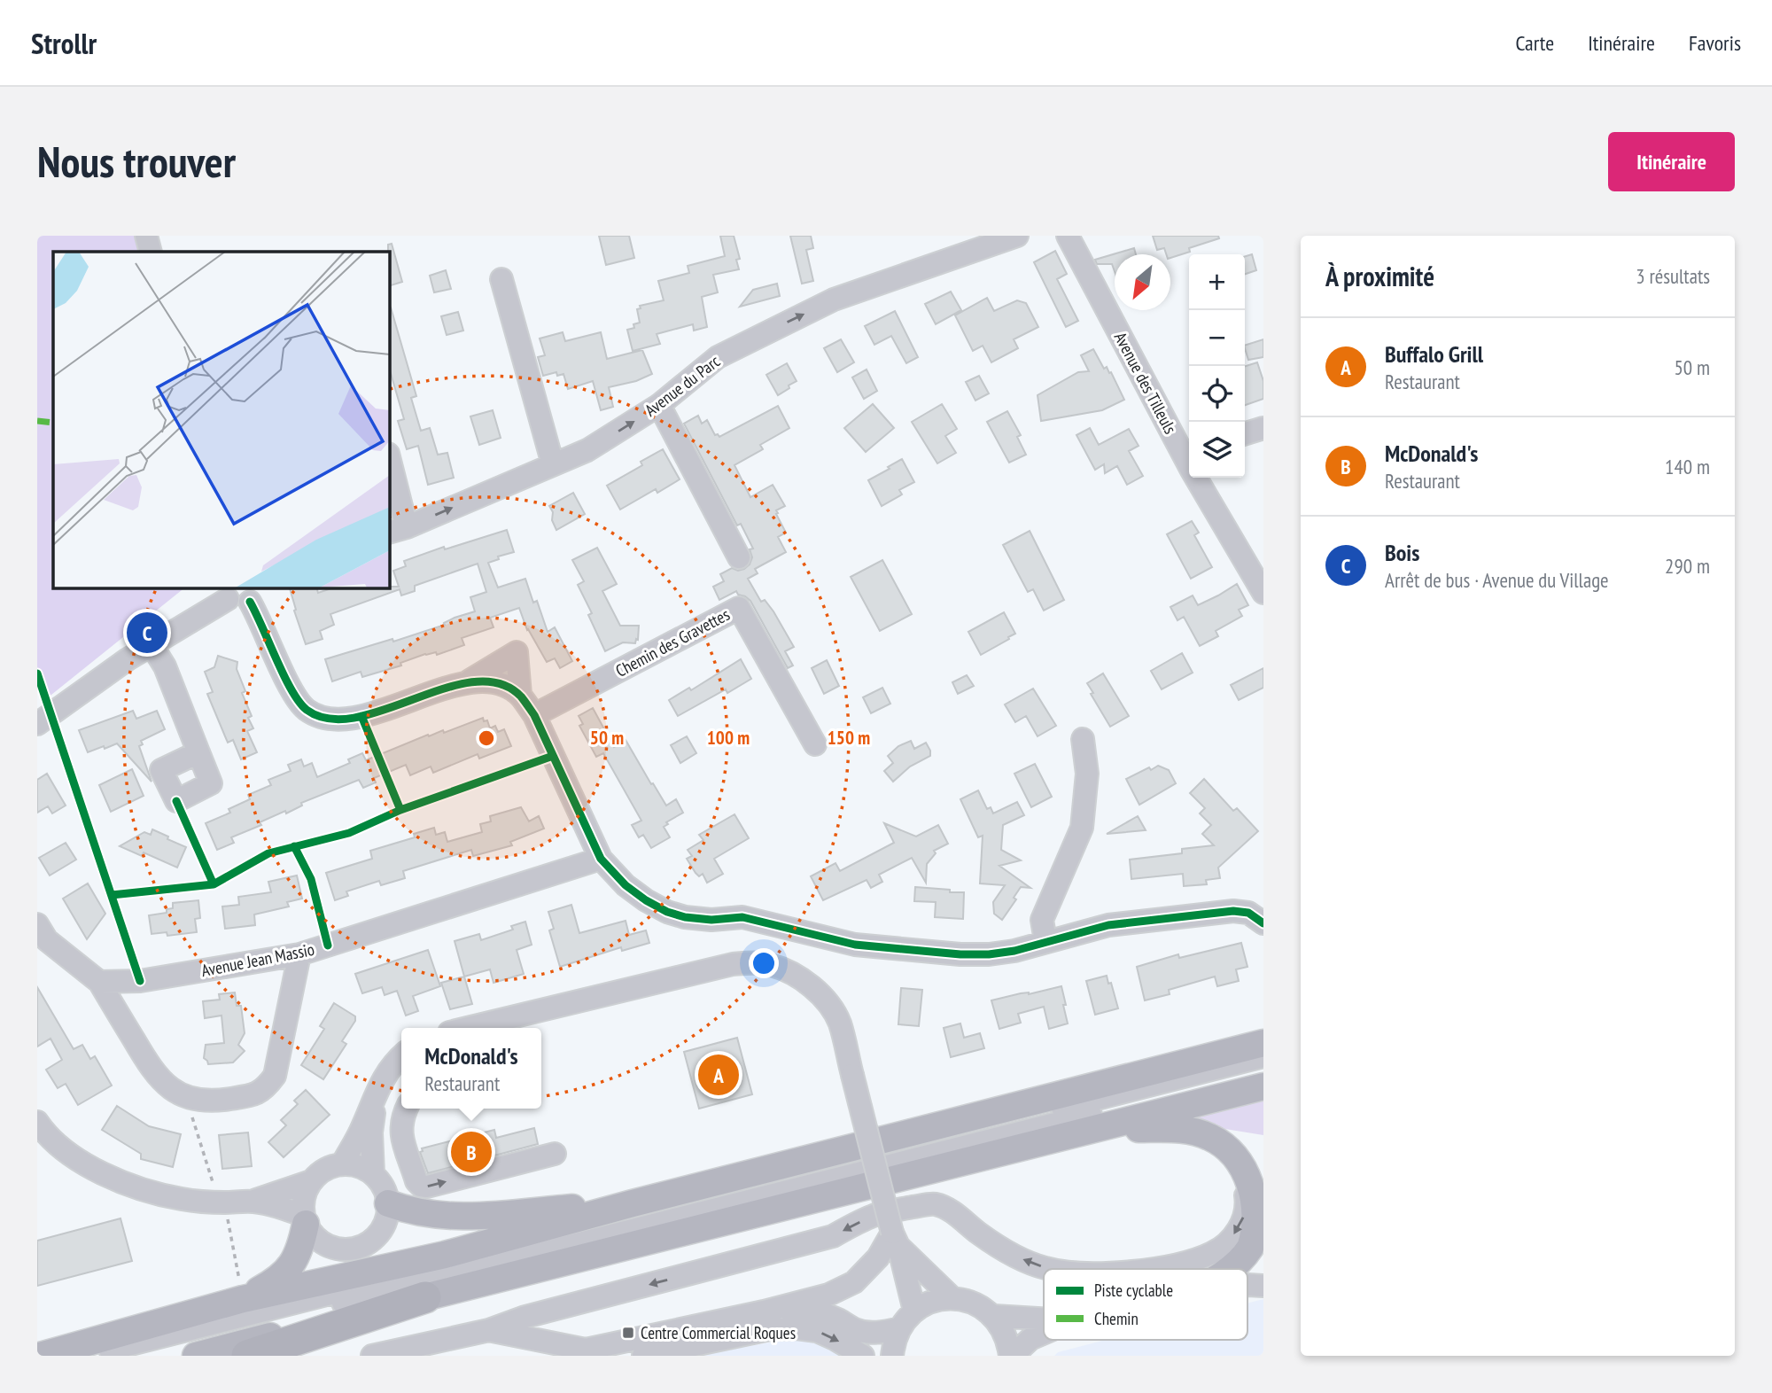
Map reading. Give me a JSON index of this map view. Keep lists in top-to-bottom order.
{
  "streets": {
    "street": [
      "Avenue des Tilleuls",
      "Avenue du Parc",
      "Chemin des Gravettes",
      "Avenue Jean Massio"
    ]
  },
  "one_way": ["Avenue du Parc"],
  "places": {
    "transit": ["Centre Commercial Roques"]
  },
  "legend": ["Piste cyclable", "Chemin"],
  "north": "bottom left",
  "page": {
    "header": "Strollr",
    "nav": ["Carte", "Itinéraire", "Favoris"],
    "buttons": "Itinéraire",
    "title": "Nous trouver",
    "heading": ["À proximité", "3 résultats"],
    "map_buttons": ["+", "−"],
    "list": [
      {
        "mark": "A",
        "name": "Buffalo Grill",
        "note": "Restaurant",
        "value": "50 m"
      },
      {
        "mark": "B",
        "name": "McDonald's",
        "note": "Restaurant",
        "value": "140 m"
      },
      {
        "mark": "C",
        "name": "Bois",
        "note": "Arrêt de bus · Avenue du Village",
        "value": "290 m"
      }
    ],
    "pins": ["C", "A", "B"],
    "popup": ["McDonald's", "Restaurant"]
  },
  "rings": ["50 m", "100 m", "150 m"]
}
